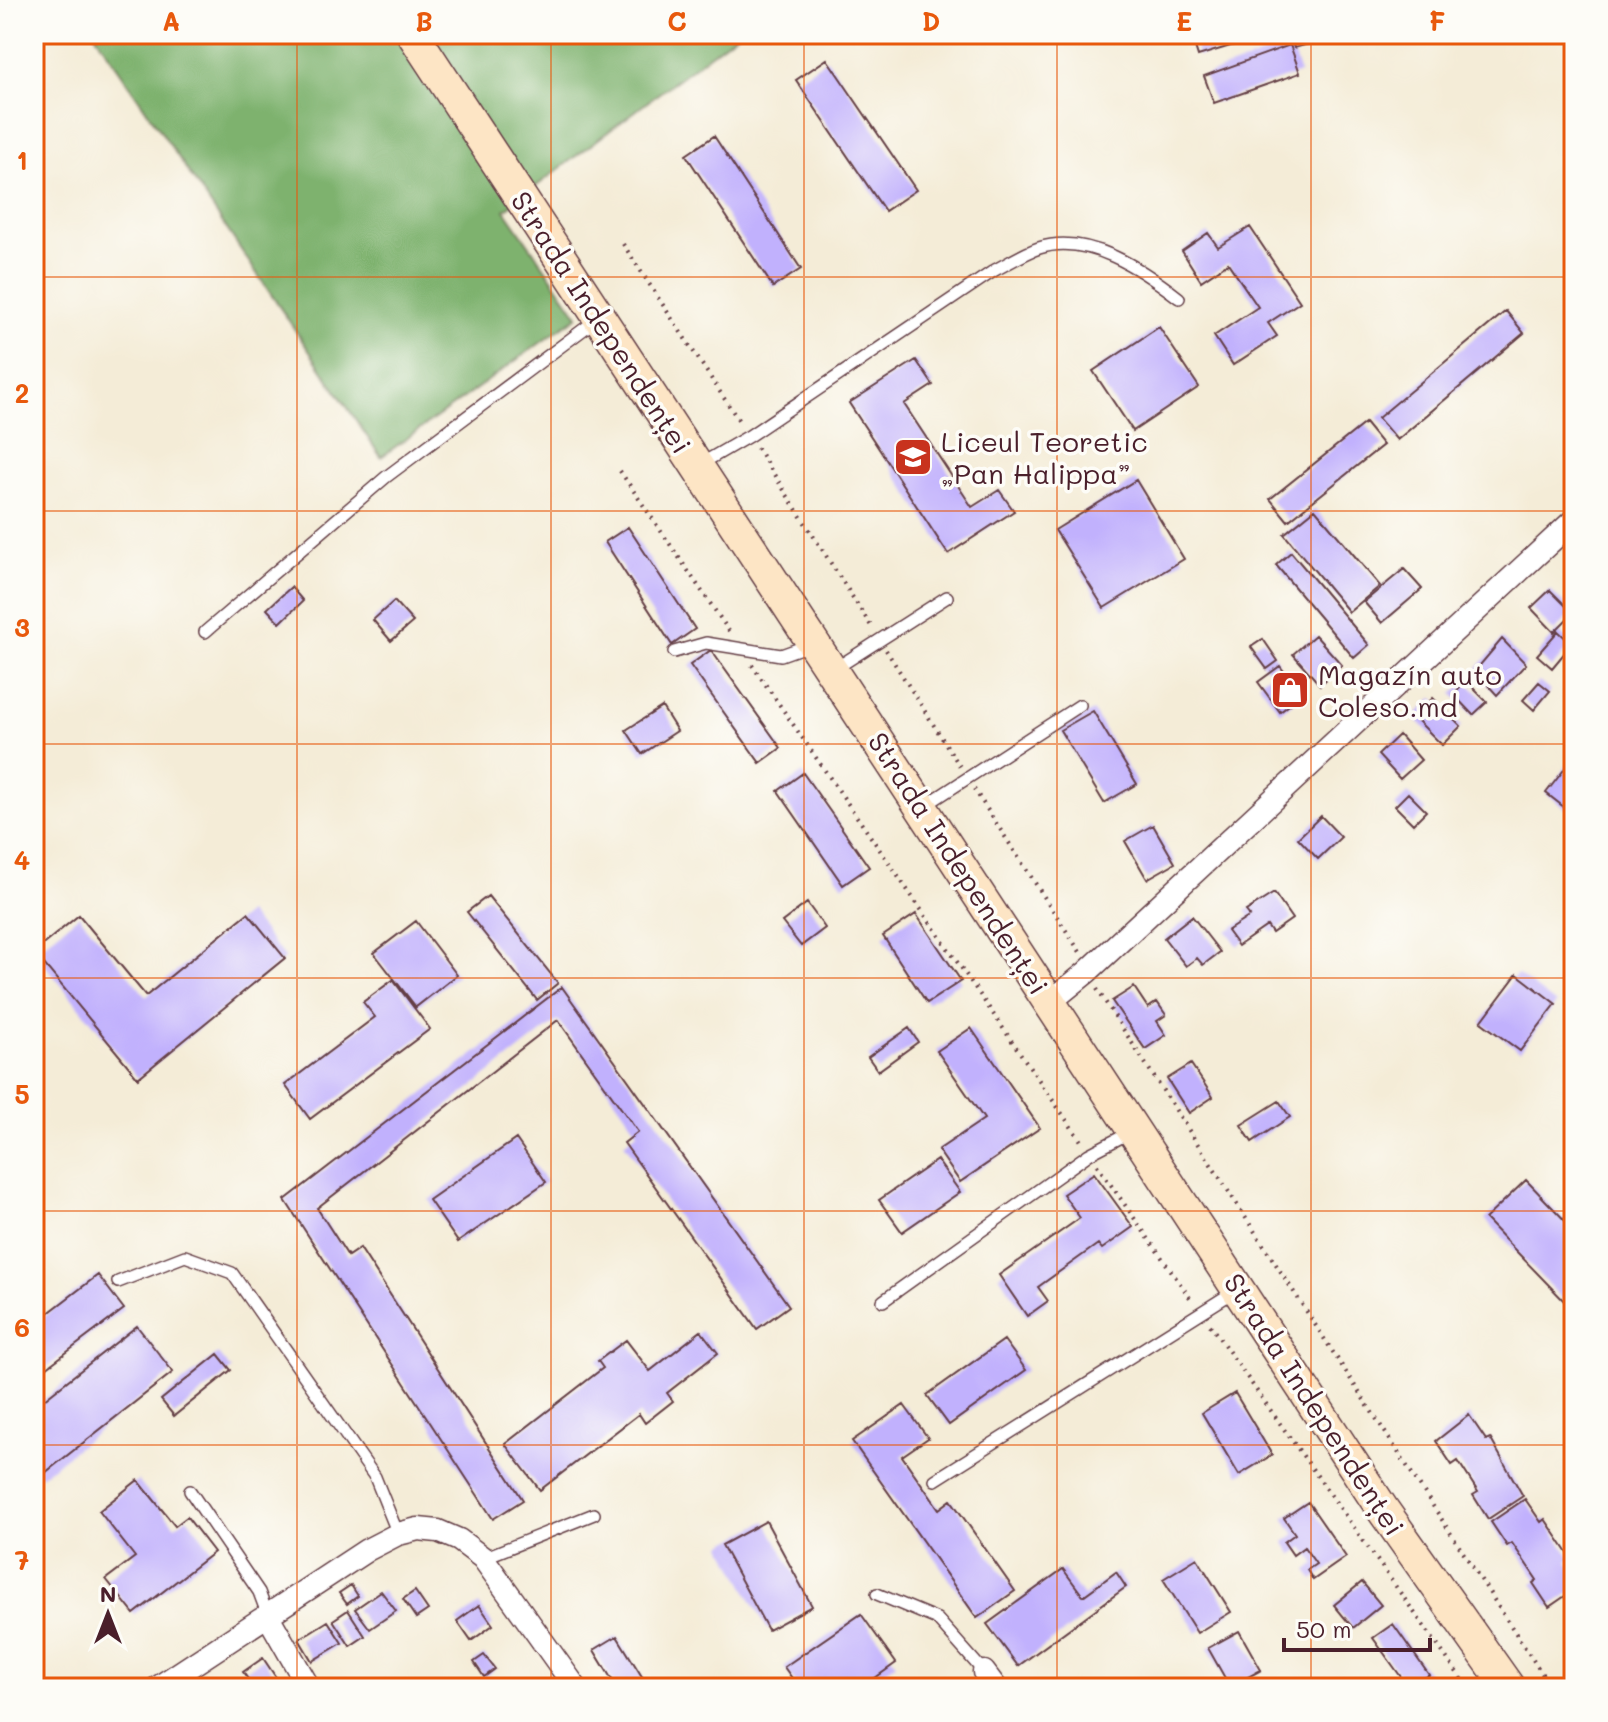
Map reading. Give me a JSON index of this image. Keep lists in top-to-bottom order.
{
  "streets": {
    "main road": ["Strada Independenței"]
  },
  "places": {
    "school or university": ["Liceul Teoretic „Pan Halippa”"],
    "shop": ["Magazín auto Coleso.md"]
  },
  "scale_bar": "50 m",
  "north": "top",
  "grid": {
    "columns": [
      "A",
      "B",
      "C",
      "D",
      "E",
      "F"
    ],
    "rows": [
      "1",
      "2",
      "3",
      "4",
      "5",
      "6",
      "7"
    ]
  }
}
